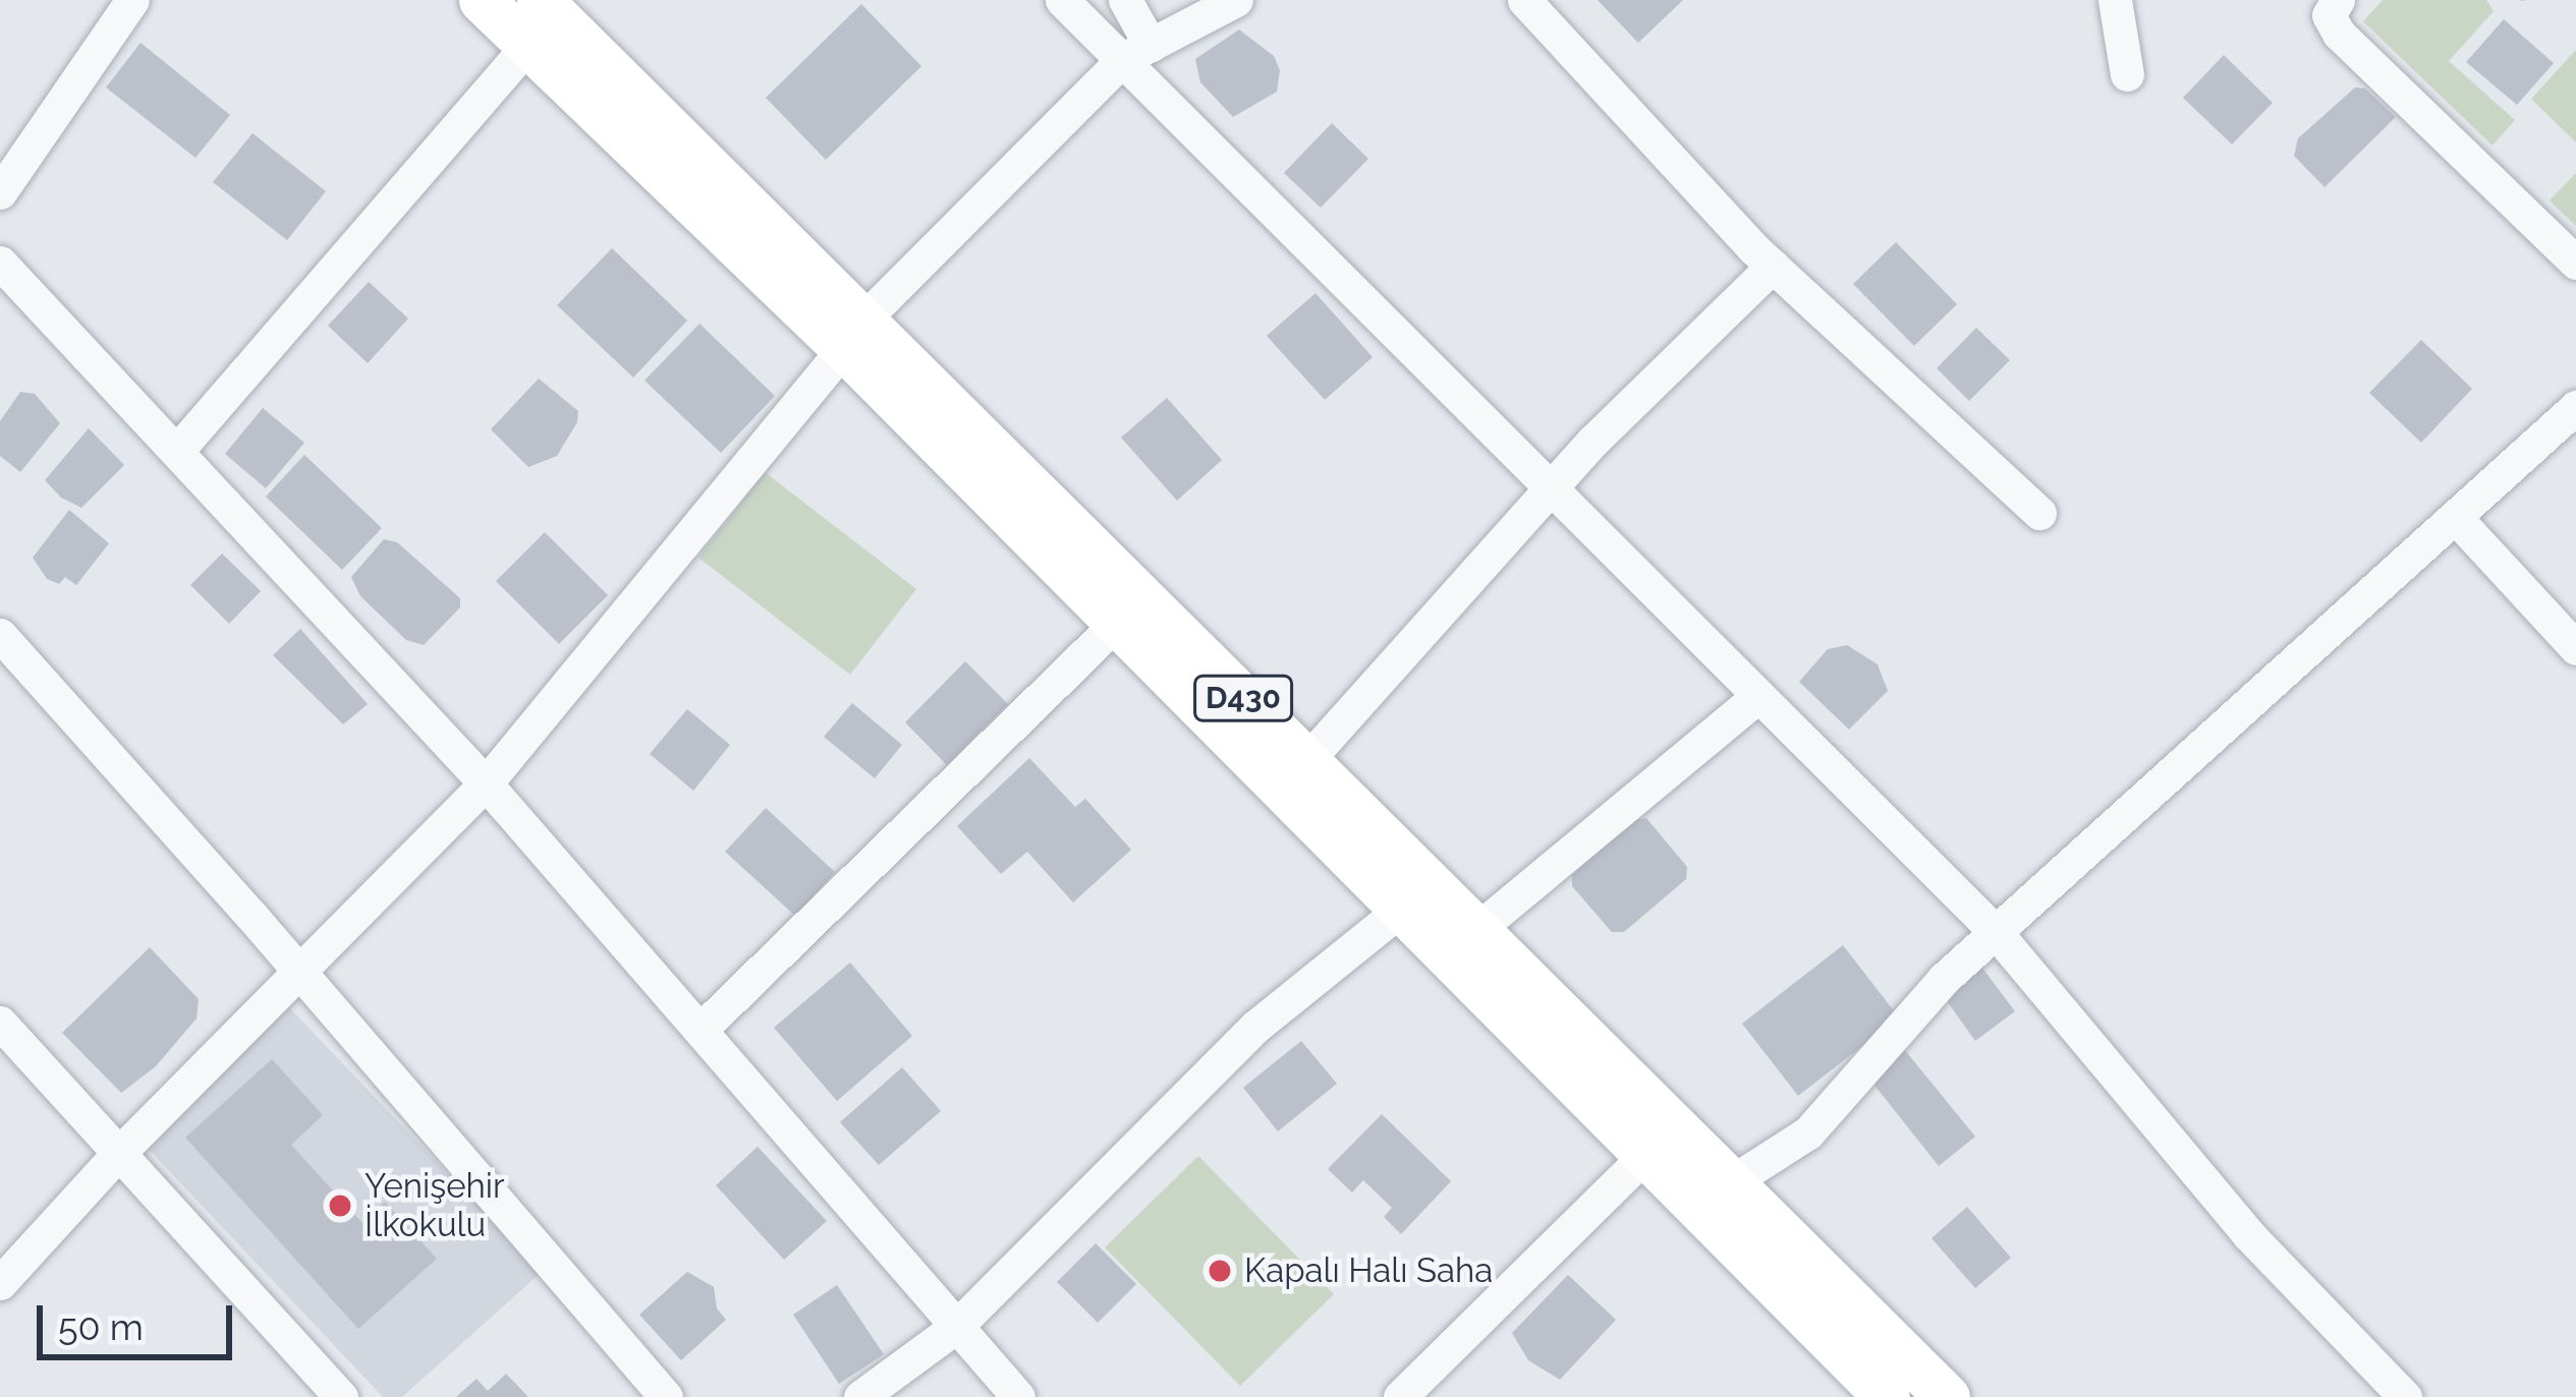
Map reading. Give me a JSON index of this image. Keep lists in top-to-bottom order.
{
  "streets": {
    "highway": ["D430"]
  },
  "places": ["Yenişehir İlkokulu", "Kapalı Halı Saha"],
  "scale_bar": "50 m"
}
